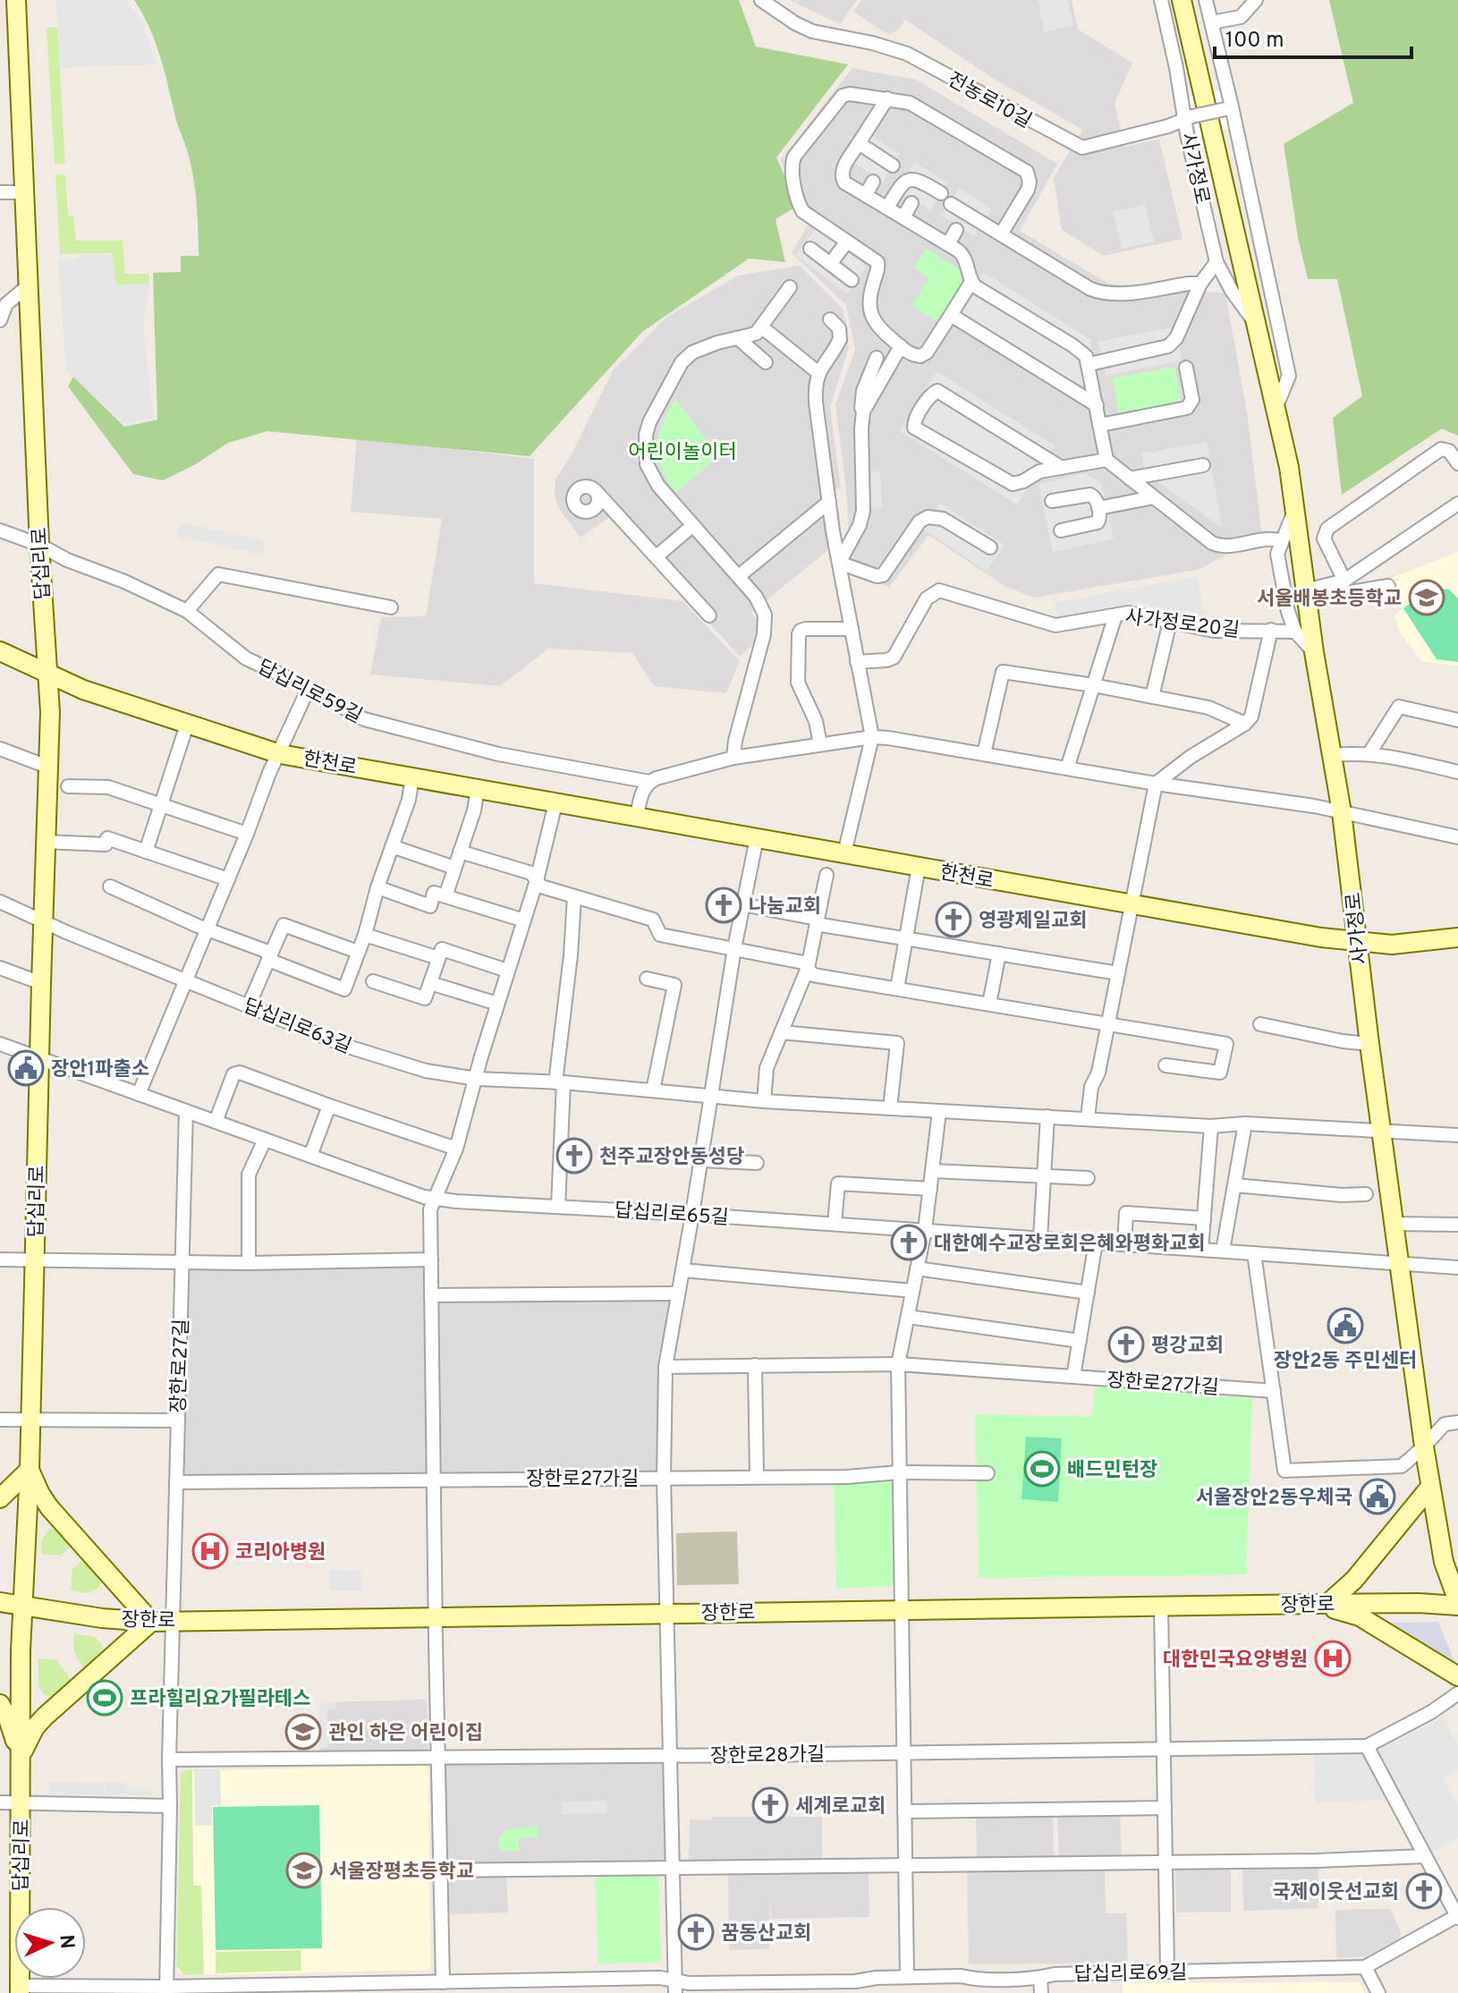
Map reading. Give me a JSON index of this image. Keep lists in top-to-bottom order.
{
  "streets": {
    "main road": [
      "사가정로",
      "답십리로",
      "한천로",
      "장한로"
    ],
    "street": [
      "전농로10길",
      "사가정로20길",
      "답십리로59길",
      "답십리로63길",
      "답십리로65길",
      "장한로27길",
      "장한로27가길",
      "장한로28가길",
      "답십리로69길"
    ]
  },
  "crossings": [
    ["전농로10길", "사가정로"],
    ["사가정로", "한천로"],
    ["사가정로", "답십리로63길"],
    ["사가정로", "답십리로65길"],
    ["사가정로", "장한로"],
    ["답십리로", "답십리로59길"],
    ["답십리로", "한천로"],
    ["답십리로", "답십리로63길"],
    ["답십리로", "답십리로65길"],
    ["답십리로", "장한로27길"],
    ["답십리로", "장한로"],
    ["답십리로", "답십리로69길"],
    ["답십리로65길", "장한로27길"],
    ["장한로27길", "장한로27가길"],
    ["장한로27길", "장한로"],
    ["장한로27길", "장한로28가길"],
    ["장한로27길", "답십리로69길"]
  ],
  "parks": ["어린이놀이터"],
  "places": {
    "school or university": ["서울배봉초등학교", "관인 하은 어린이집", "서울장평초등학교"],
    "church": [
      "나눔교회",
      "영광제일교회",
      "천주교장안동성당",
      "대한예수교장로회은혜와평화교회",
      "평강교회",
      "세계로교회",
      "국제이웃선교회",
      "꿈동산교회"
    ],
    "public building": ["장안1파출소", "장안2동 주민센터", "서울장안2동우체국"],
    "sports": ["배드민턴장", "프라힐리요가필라테스"],
    "hospital": ["코리아병원", "대한민국요양병원"]
  },
  "scale_bar": "100 m",
  "north": "right"
}
